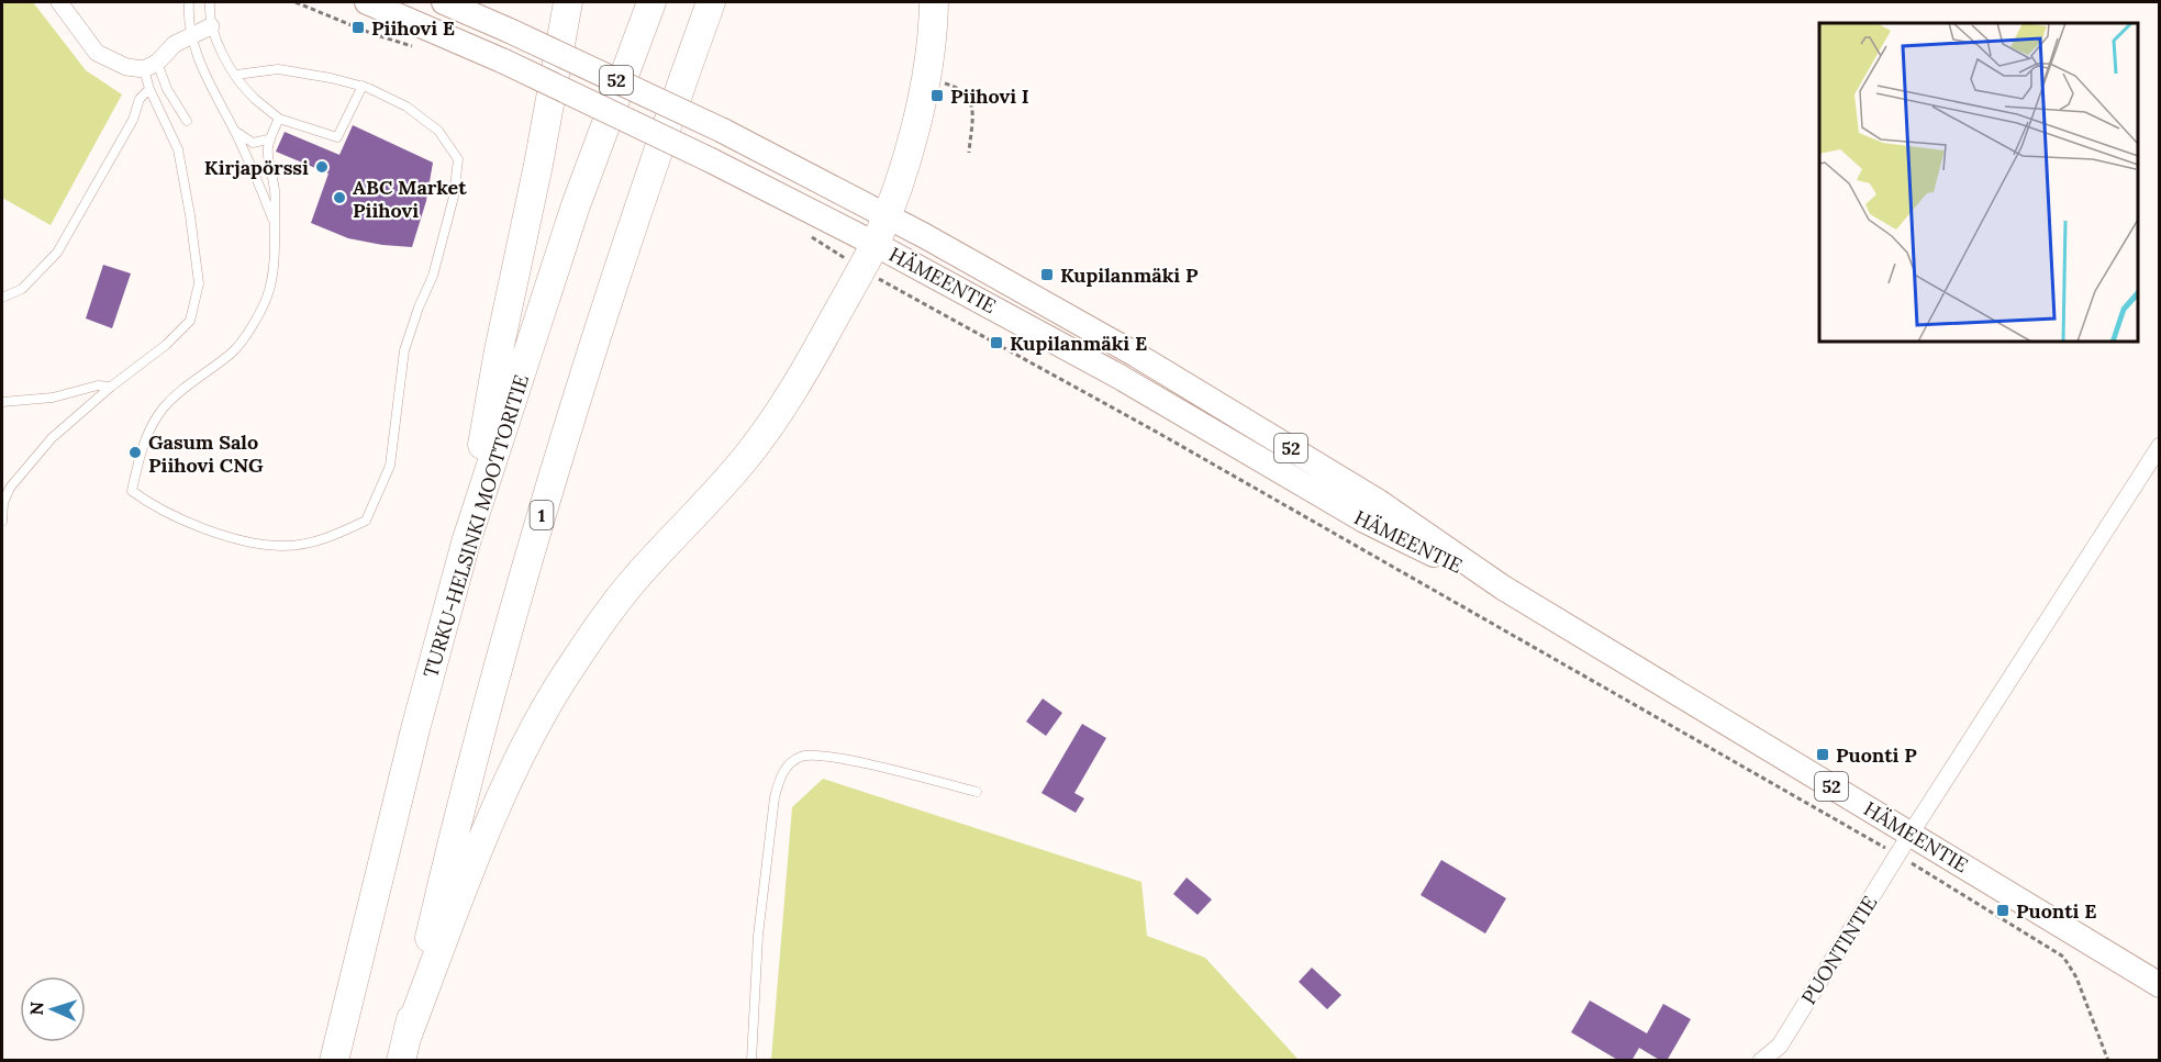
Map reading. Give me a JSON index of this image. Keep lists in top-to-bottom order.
{
  "streets": {
    "highway": ["1", "TURKU-HELSINKI MOOTTORITIE"],
    "main road": ["52", "HÄMEENTIE"],
    "street": ["PUONTINTIE"]
  },
  "crossings": [
    ["HÄMEENTIE", "PUONTINTIE"]
  ],
  "places": {
    "transit": [
      "Piihovi E",
      "Piihovi I",
      "Kupilanmäki P",
      "Kupilanmäki E",
      "Puonti P",
      "Puonti E"
    ],
    "other": ["Kirjapörssi", "ABC Market Piihovi", "Gasum Salo Piihovi CNG"]
  },
  "north": "left"
}
